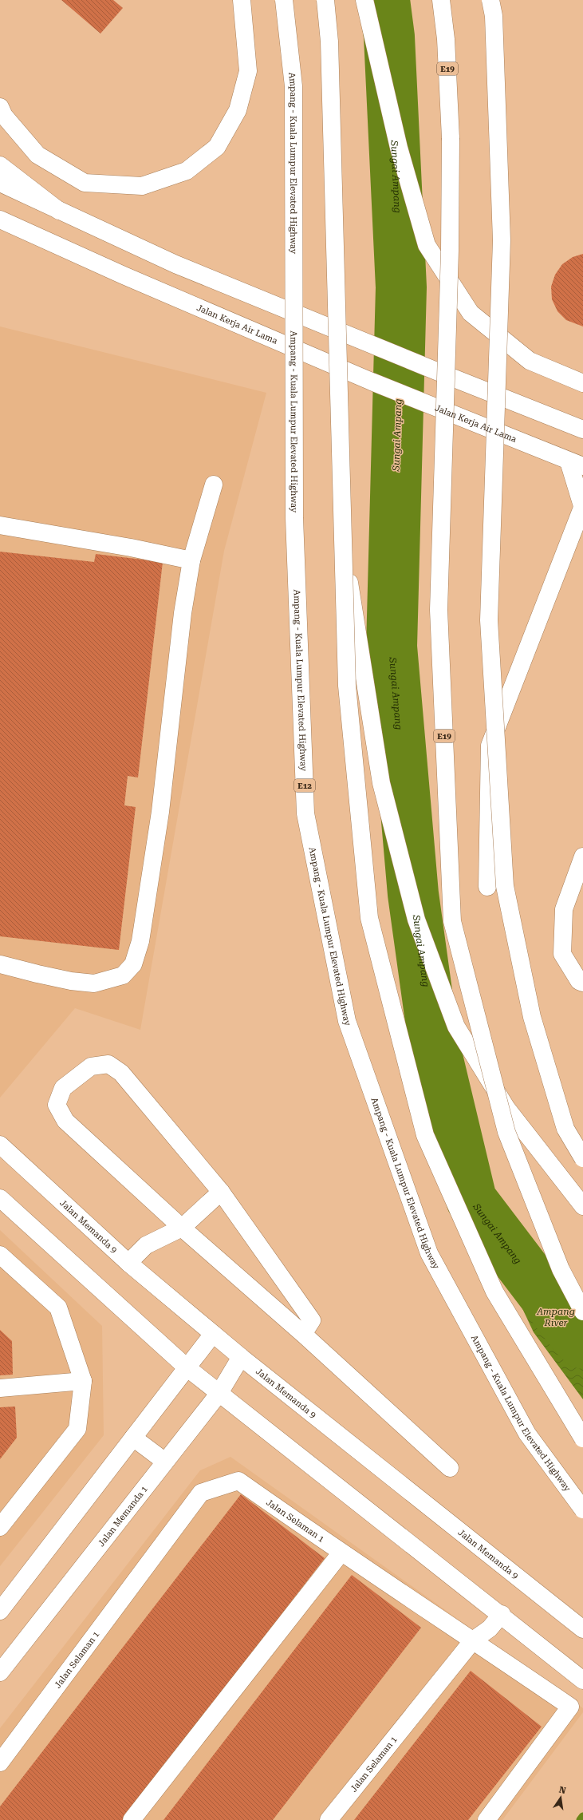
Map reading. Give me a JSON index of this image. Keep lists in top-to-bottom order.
{
  "streets": {
    "main road": [
      "E19",
      "Ampang - Kuala Lumpur Elevated Highway",
      "Jalan Kerja Air Lama",
      "E12",
      "Jalan Memanda 9",
      "Jalan Memanda 1",
      "Jalan Selaman 1"
    ]
  },
  "crossings": [
    ["Jalan Memanda 9", "Jalan Memanda 1"]
  ],
  "water": ["Sungai Ampang", "Ampang River"],
  "north": "top"
}
